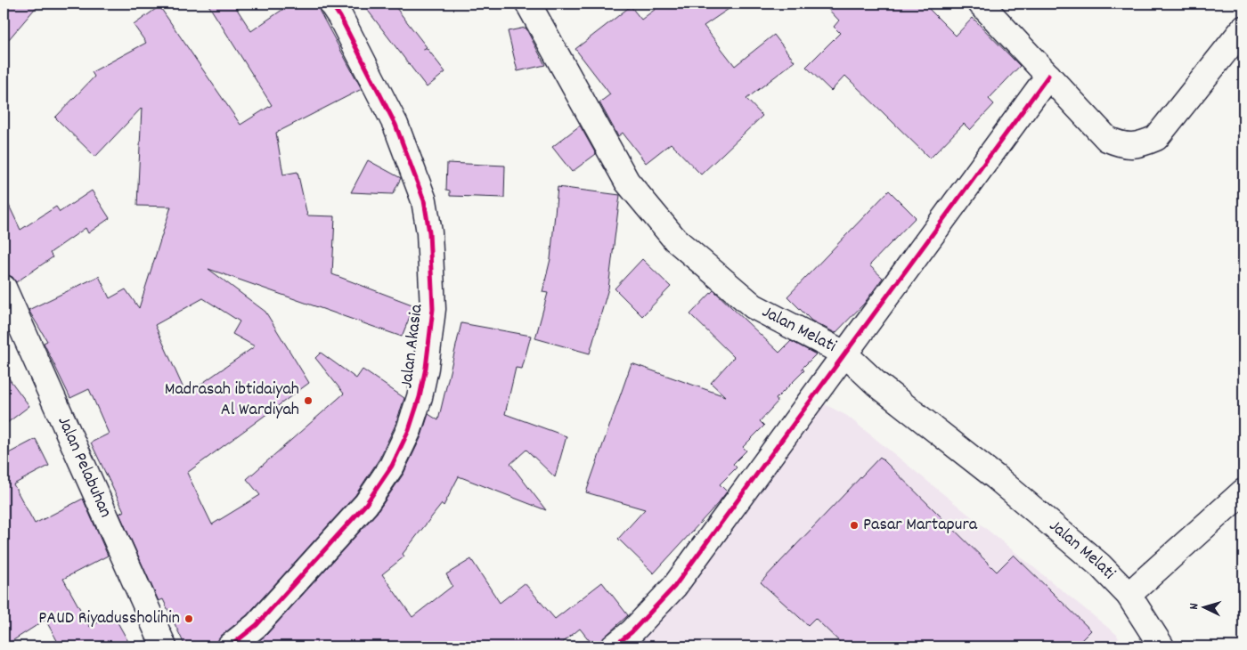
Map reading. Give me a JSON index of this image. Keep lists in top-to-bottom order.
{
  "streets": {
    "street": ["Jalan Melati", "Jalan Akasia", "Jalan Pelabuhan"]
  },
  "places": ["Madrasah ibtidaiyah Al Wardiyah", "Pasar Martapura", "PAUD Riyadussholihin"],
  "north": "left"
}
